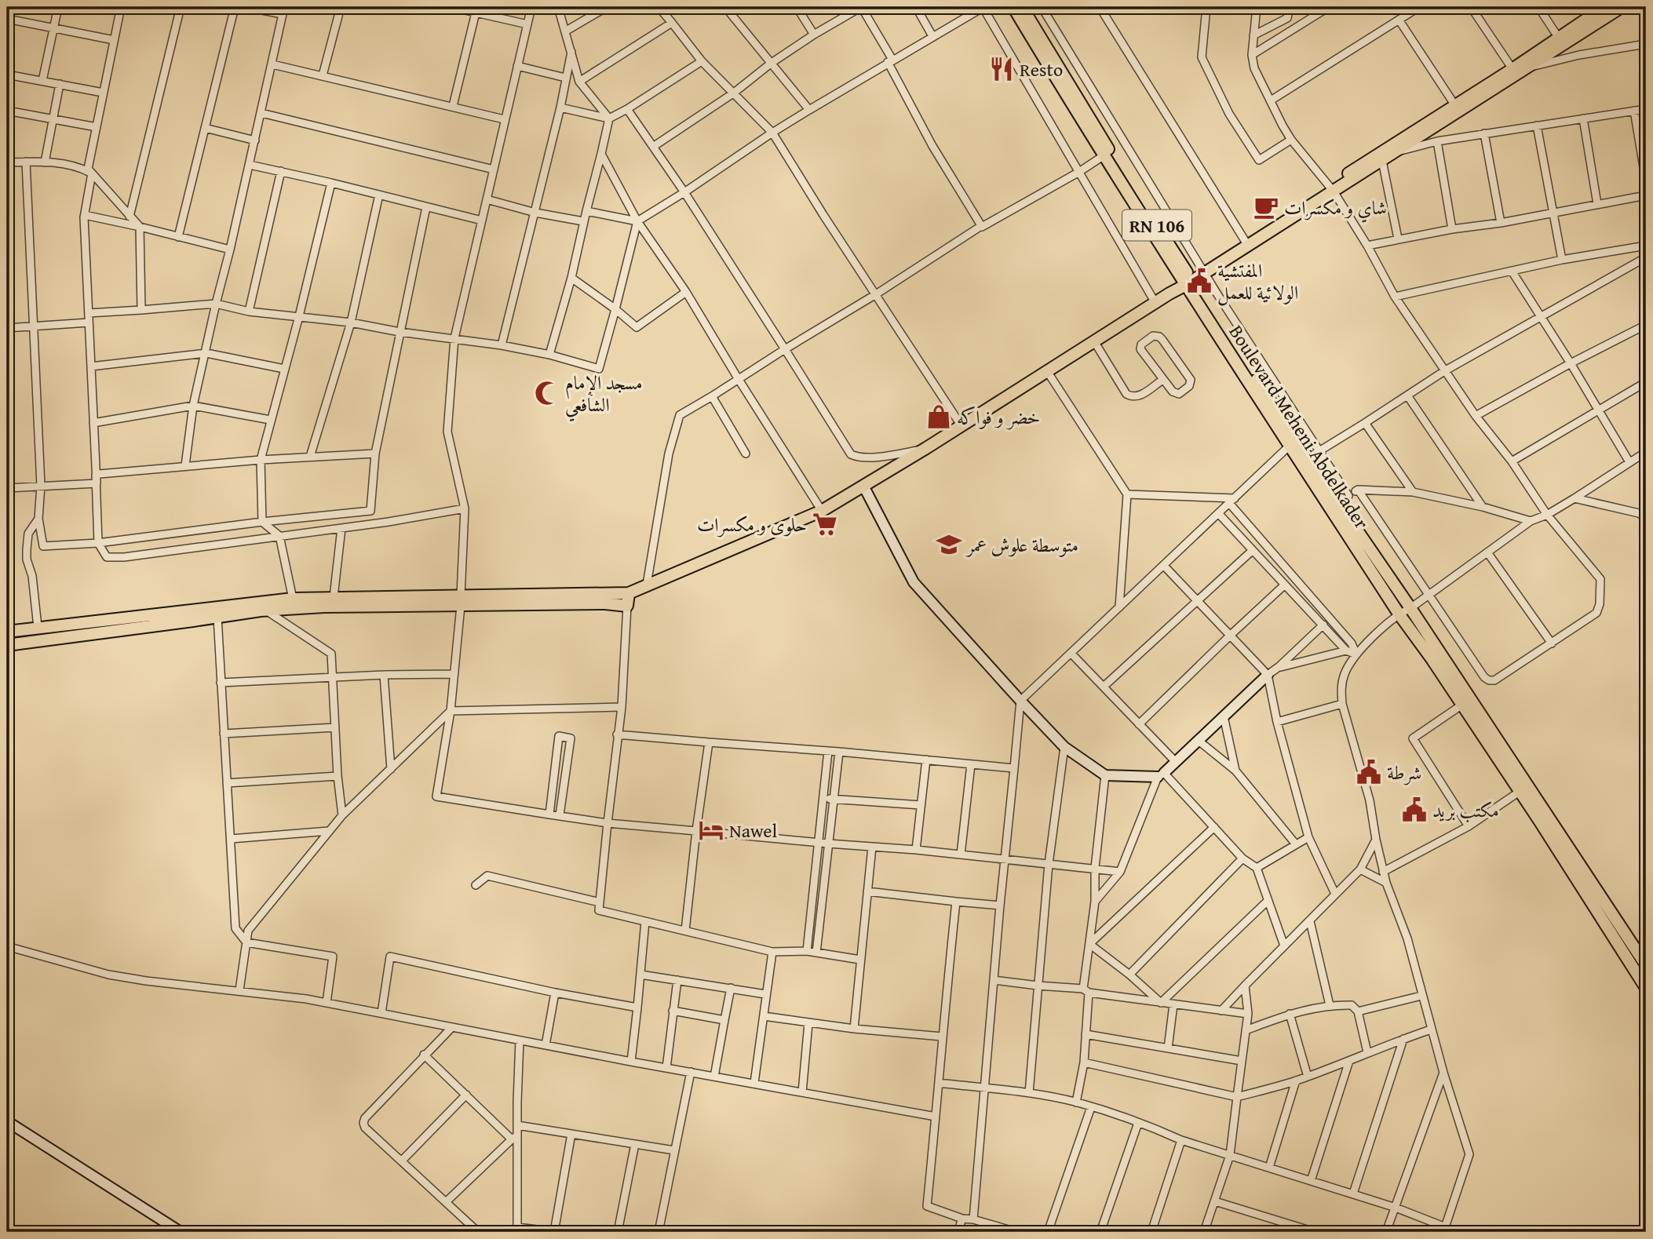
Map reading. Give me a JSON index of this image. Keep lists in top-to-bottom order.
{
  "streets": {
    "main road": ["RN 106", "Boulevard Meheni Abdelkader"]
  },
  "crossings": [
    ["RN 106", "Boulevard Meheni Abdelkader"]
  ],
  "places": {
    "restaurant": ["Resto"],
    "cafe": ["شاي و مكسرات"],
    "public building": ["المفتشية الولائية للعمل", "شرطة", "مكتب بريد"],
    "mosque": ["مسجد الإمام الشافعي"],
    "shop": ["خضر و فواكه"],
    "supermarket": ["حلوى و مكسرات"],
    "school or university": ["متوسطة علوش عمر"],
    "hotel": ["Nawel"]
  }
}
